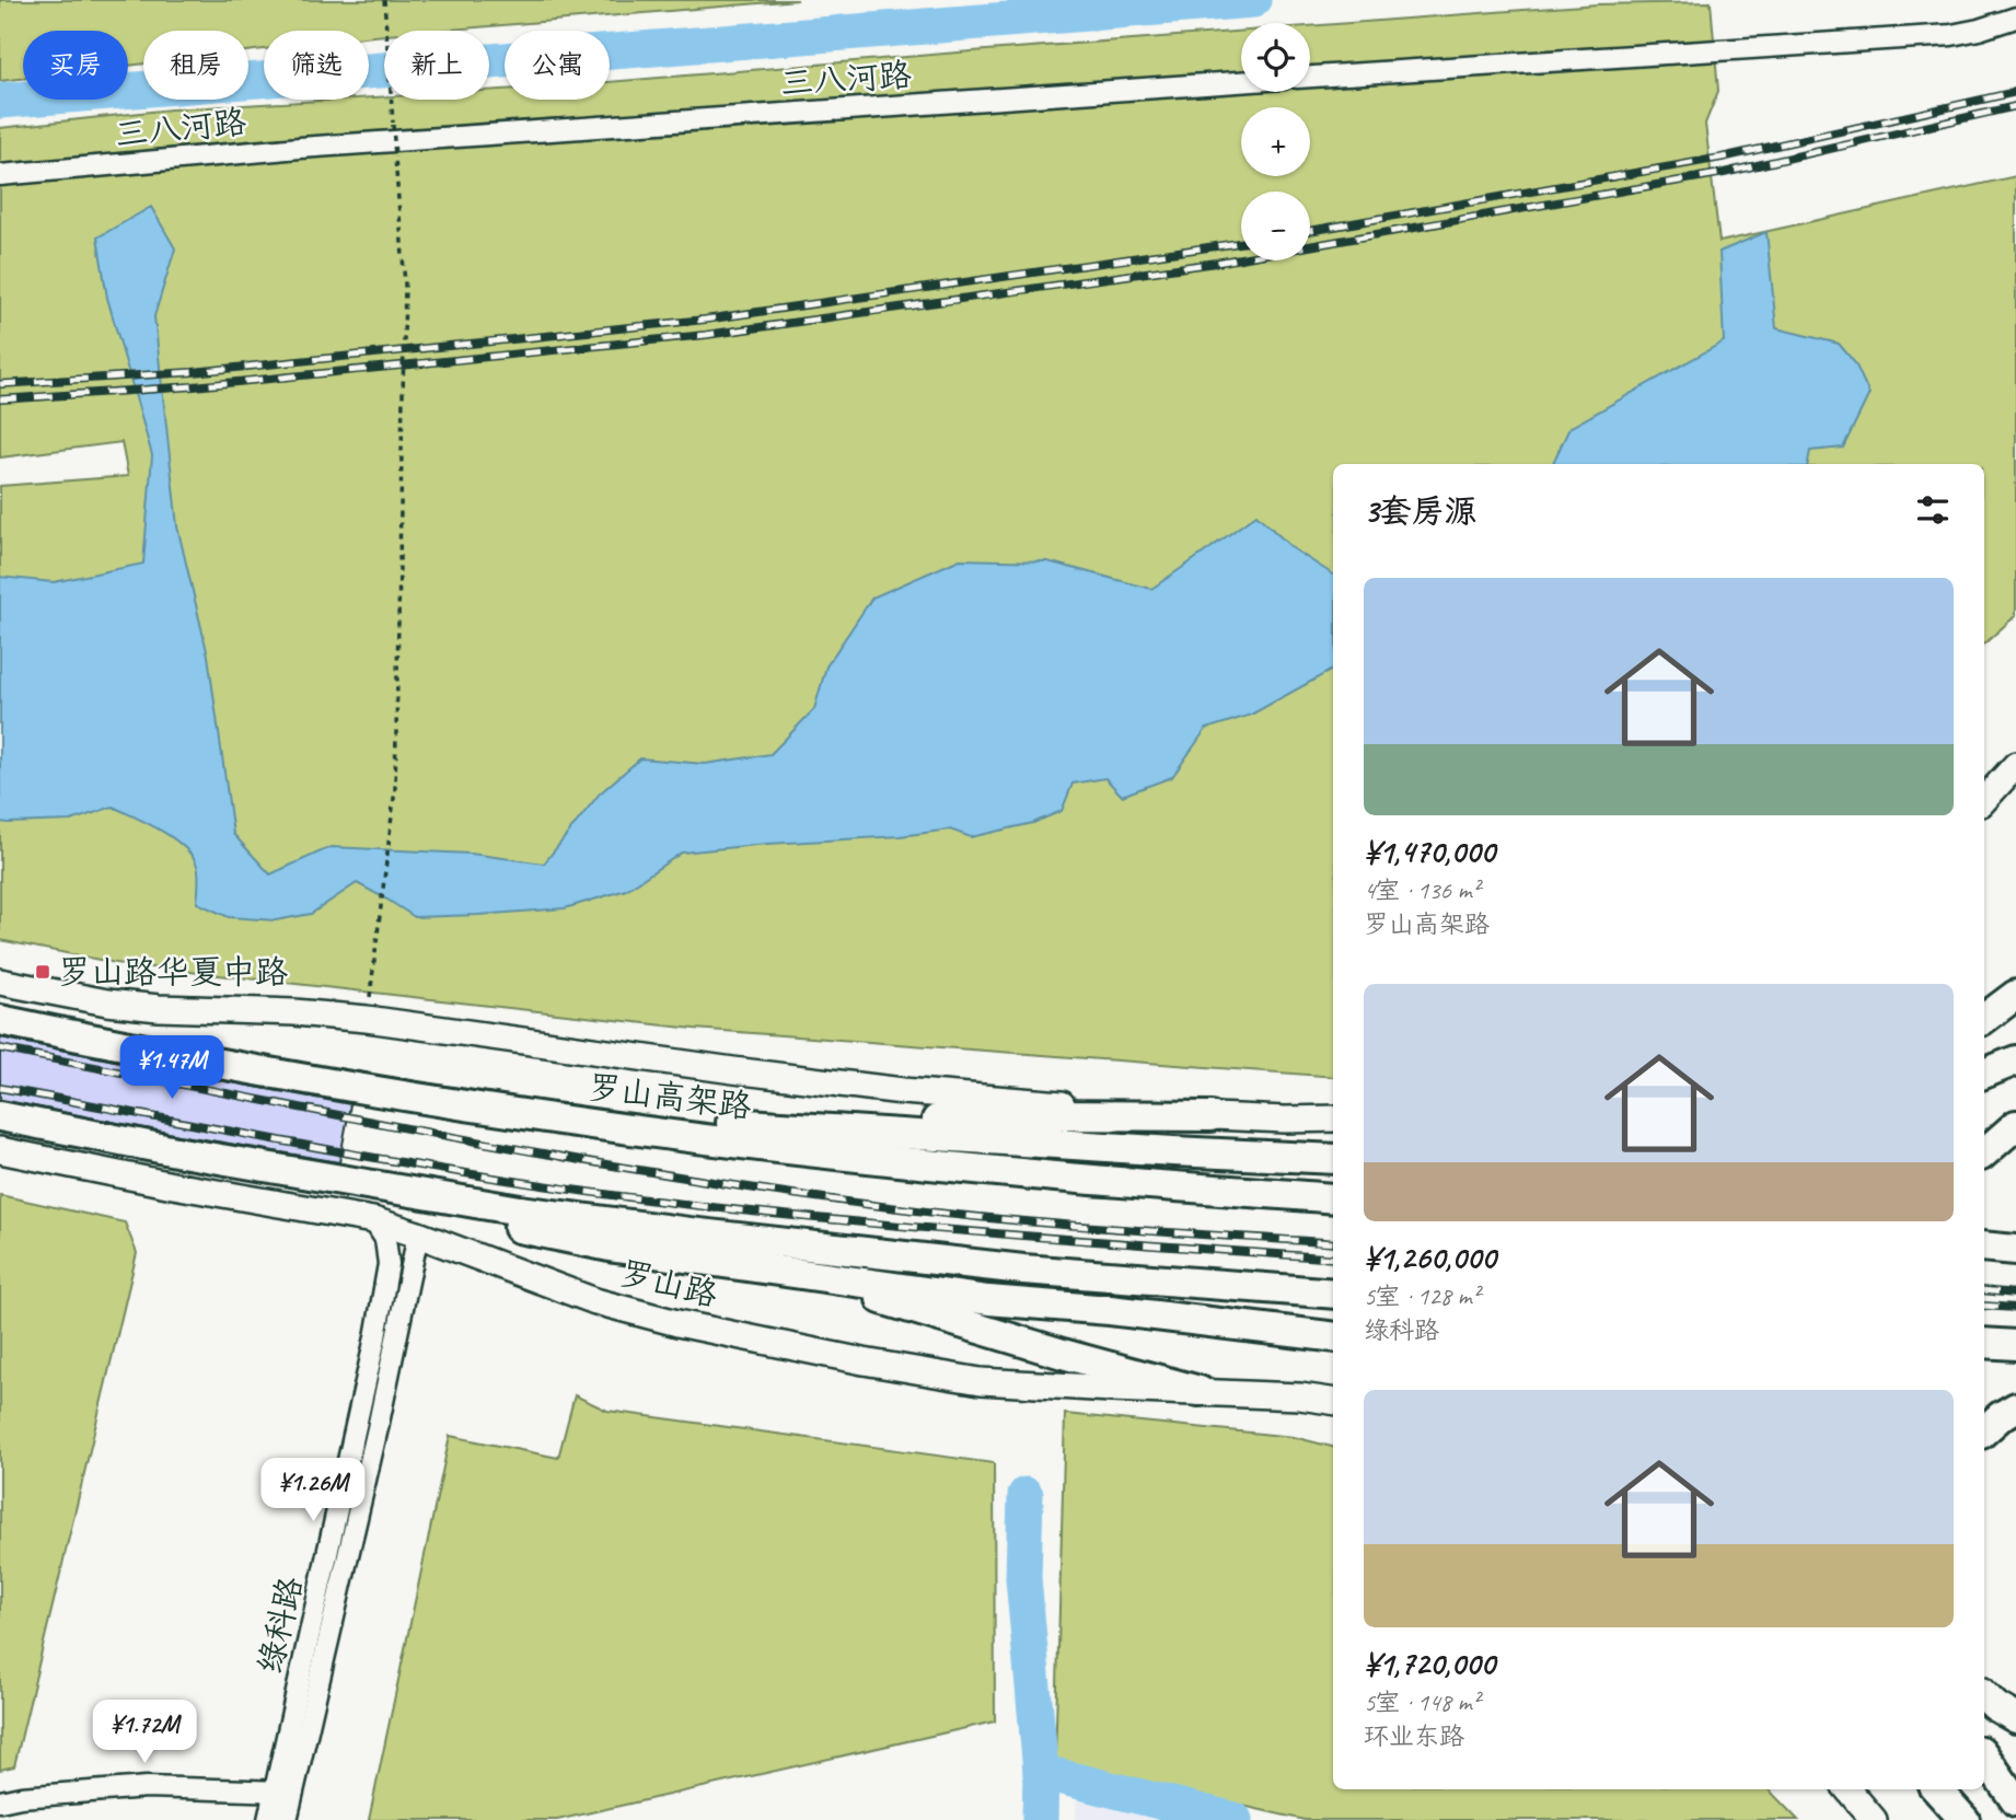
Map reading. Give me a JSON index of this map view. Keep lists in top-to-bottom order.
{
  "streets": {
    "highway": ["罗山高架路"],
    "main road": ["罗山路"],
    "street": ["三八河路", "绿科路"]
  },
  "crossings": [
    ["罗山路", "绿科路"]
  ],
  "places": {
    "transit": ["罗山路华夏中路"]
  },
  "page": {
    "map_buttons": ["+", "−"],
    "chip": [
      "买房",
      "租房",
      "筛选",
      "新上",
      "公寓"
    ],
    "heading": "3套房源",
    "list": [
      {
        "name": "¥1,470,000",
        "note": "4室 · 136 m² · 罗山高架路"
      },
      {
        "name": "¥1,260,000",
        "note": "5室 · 128 m² · 绿科路"
      },
      {
        "name": "¥1,720,000",
        "note": "5室 · 148 m² · 环业东路"
      }
    ],
    "price": ["¥1.47M", "¥1.26M", "¥1.72M"]
  }
}
